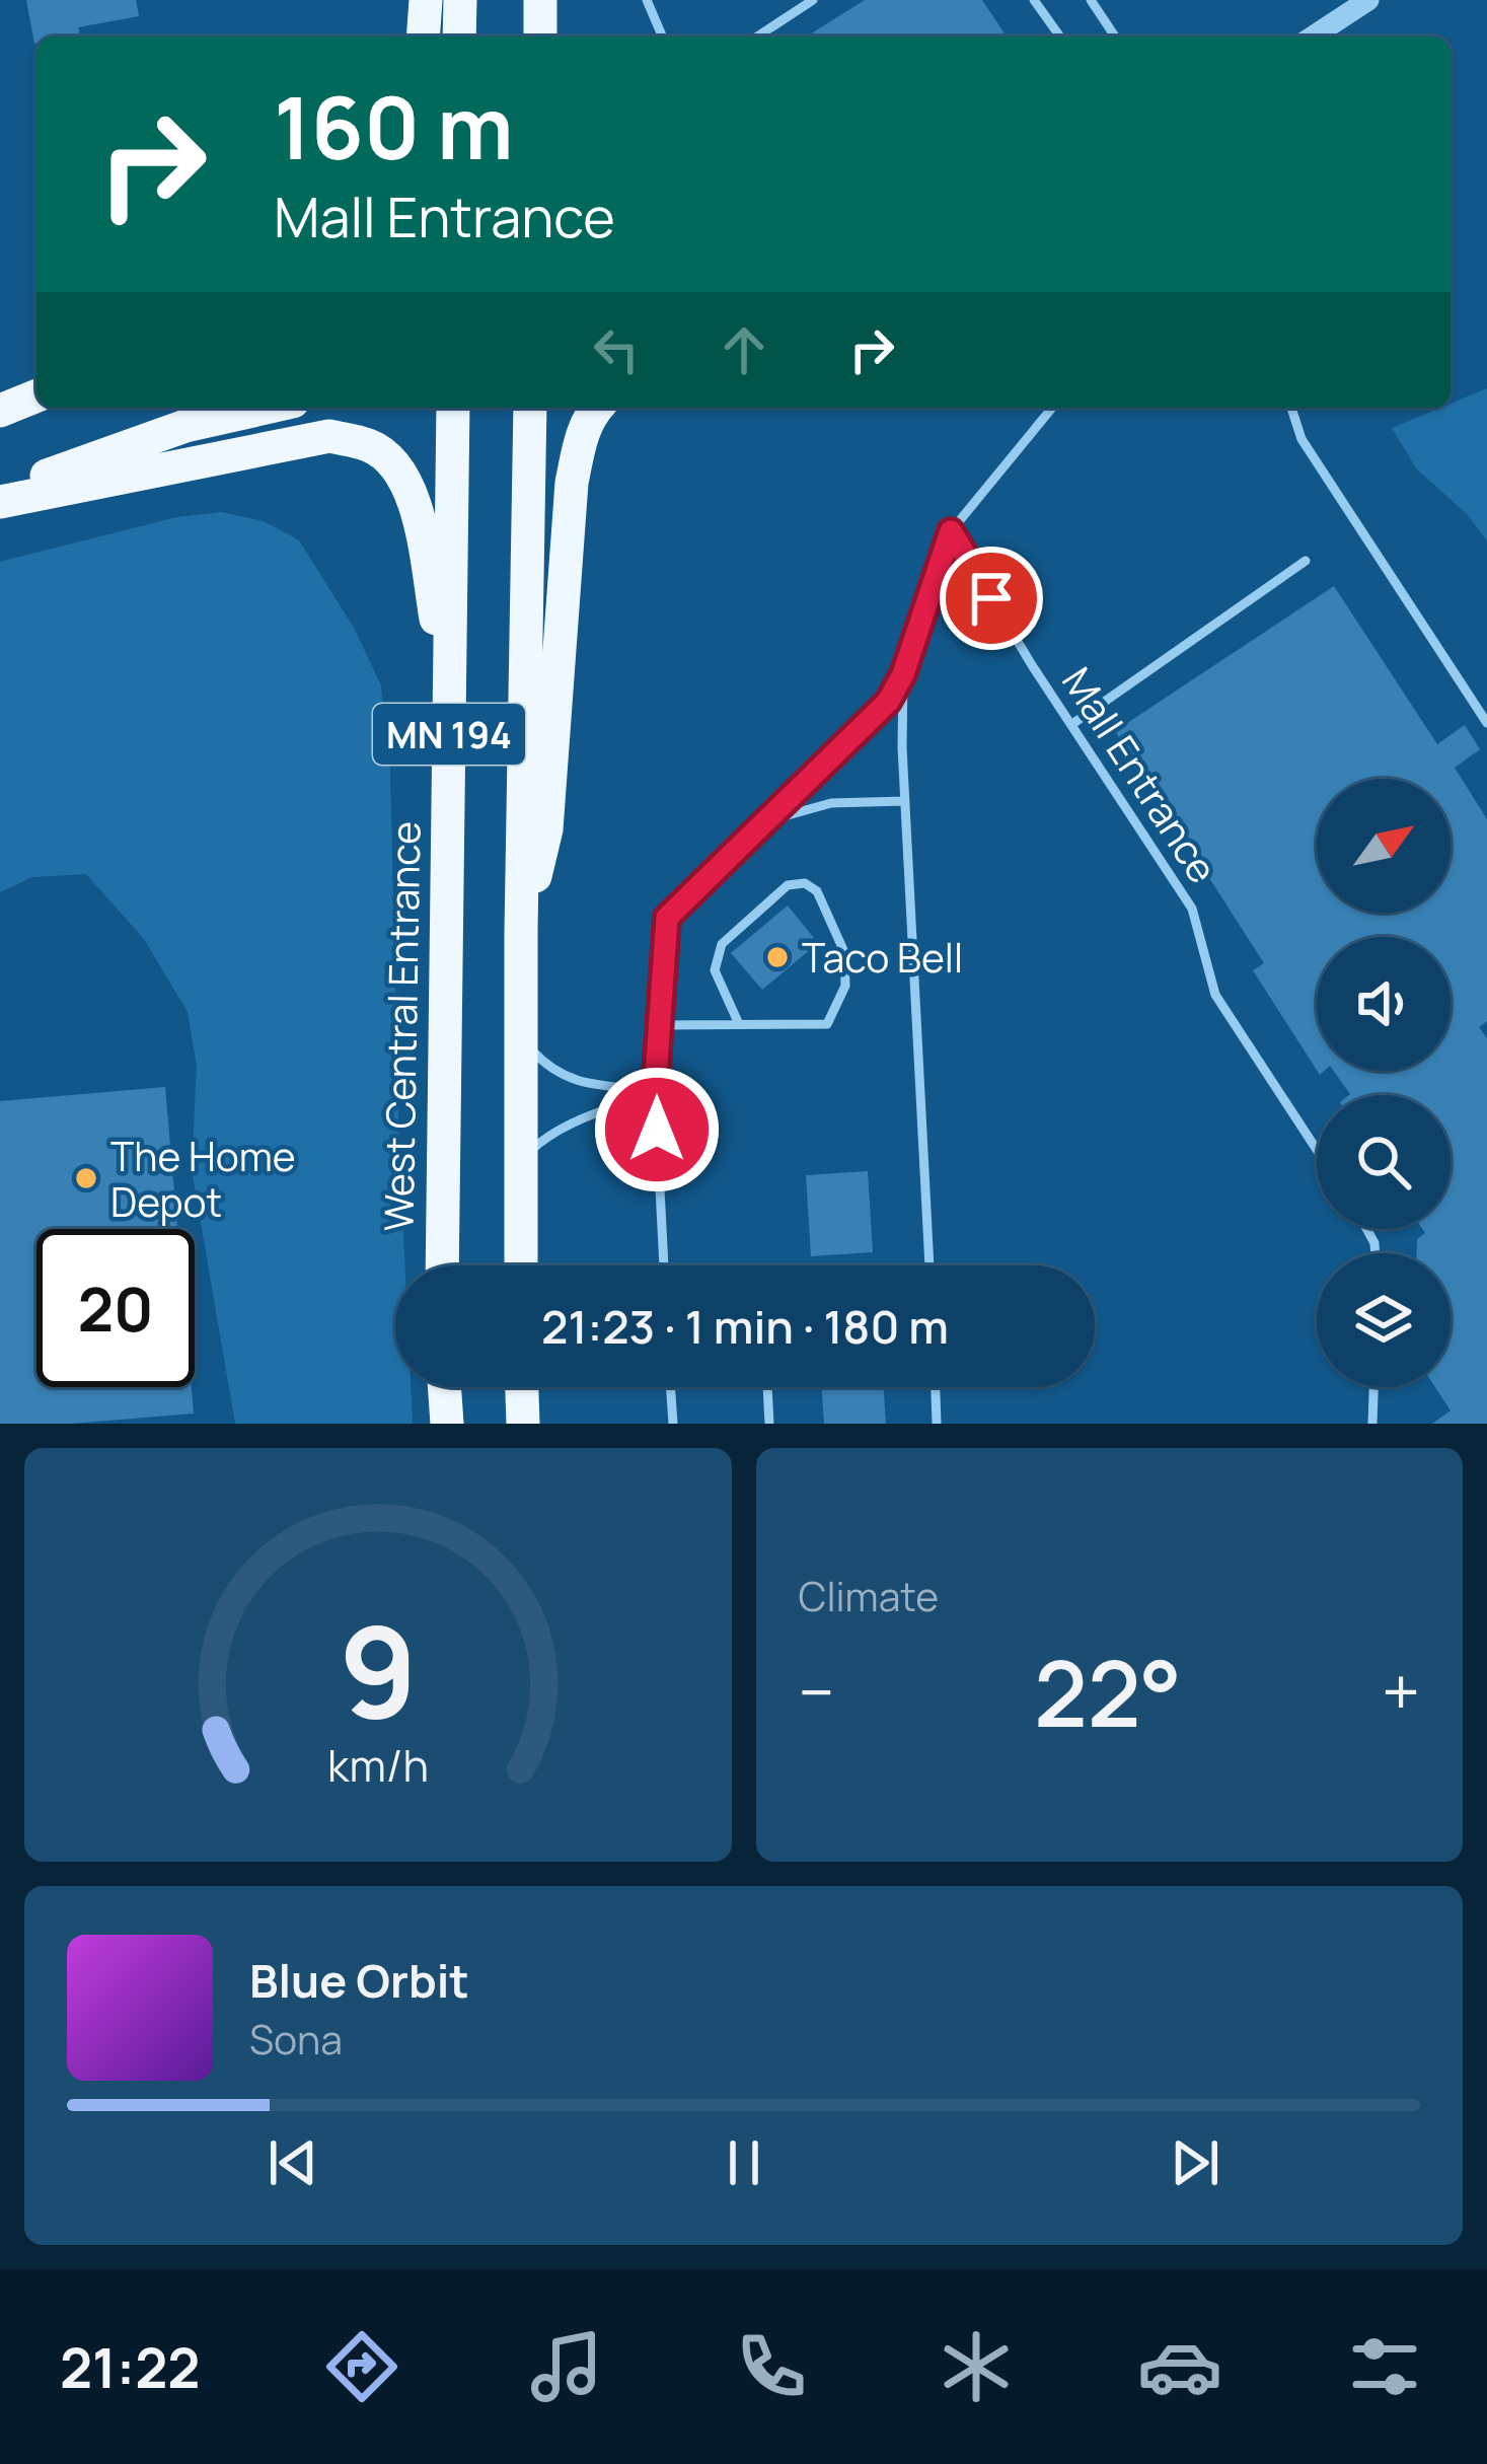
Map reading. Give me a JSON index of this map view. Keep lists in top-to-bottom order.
{
  "streets": {
    "highway": ["MN 194", "West Central Entrance"],
    "lane": ["Mall Entrance"]
  },
  "places": ["Taco Bell", "The Home Depot"],
  "north": "top right",
  "page": {
    "turn": ["160 m", "Mall Entrance"],
    "limit": "20",
    "trip": "21:23 · 1 min · 180 m",
    "tile": "Climate",
    "heat": ["−", "22°", "+"],
    "song": ["Blue Orbit", "Sona"],
    "tabs": "21:22",
    "gauge": ["9", "km/h"]
  }
}
